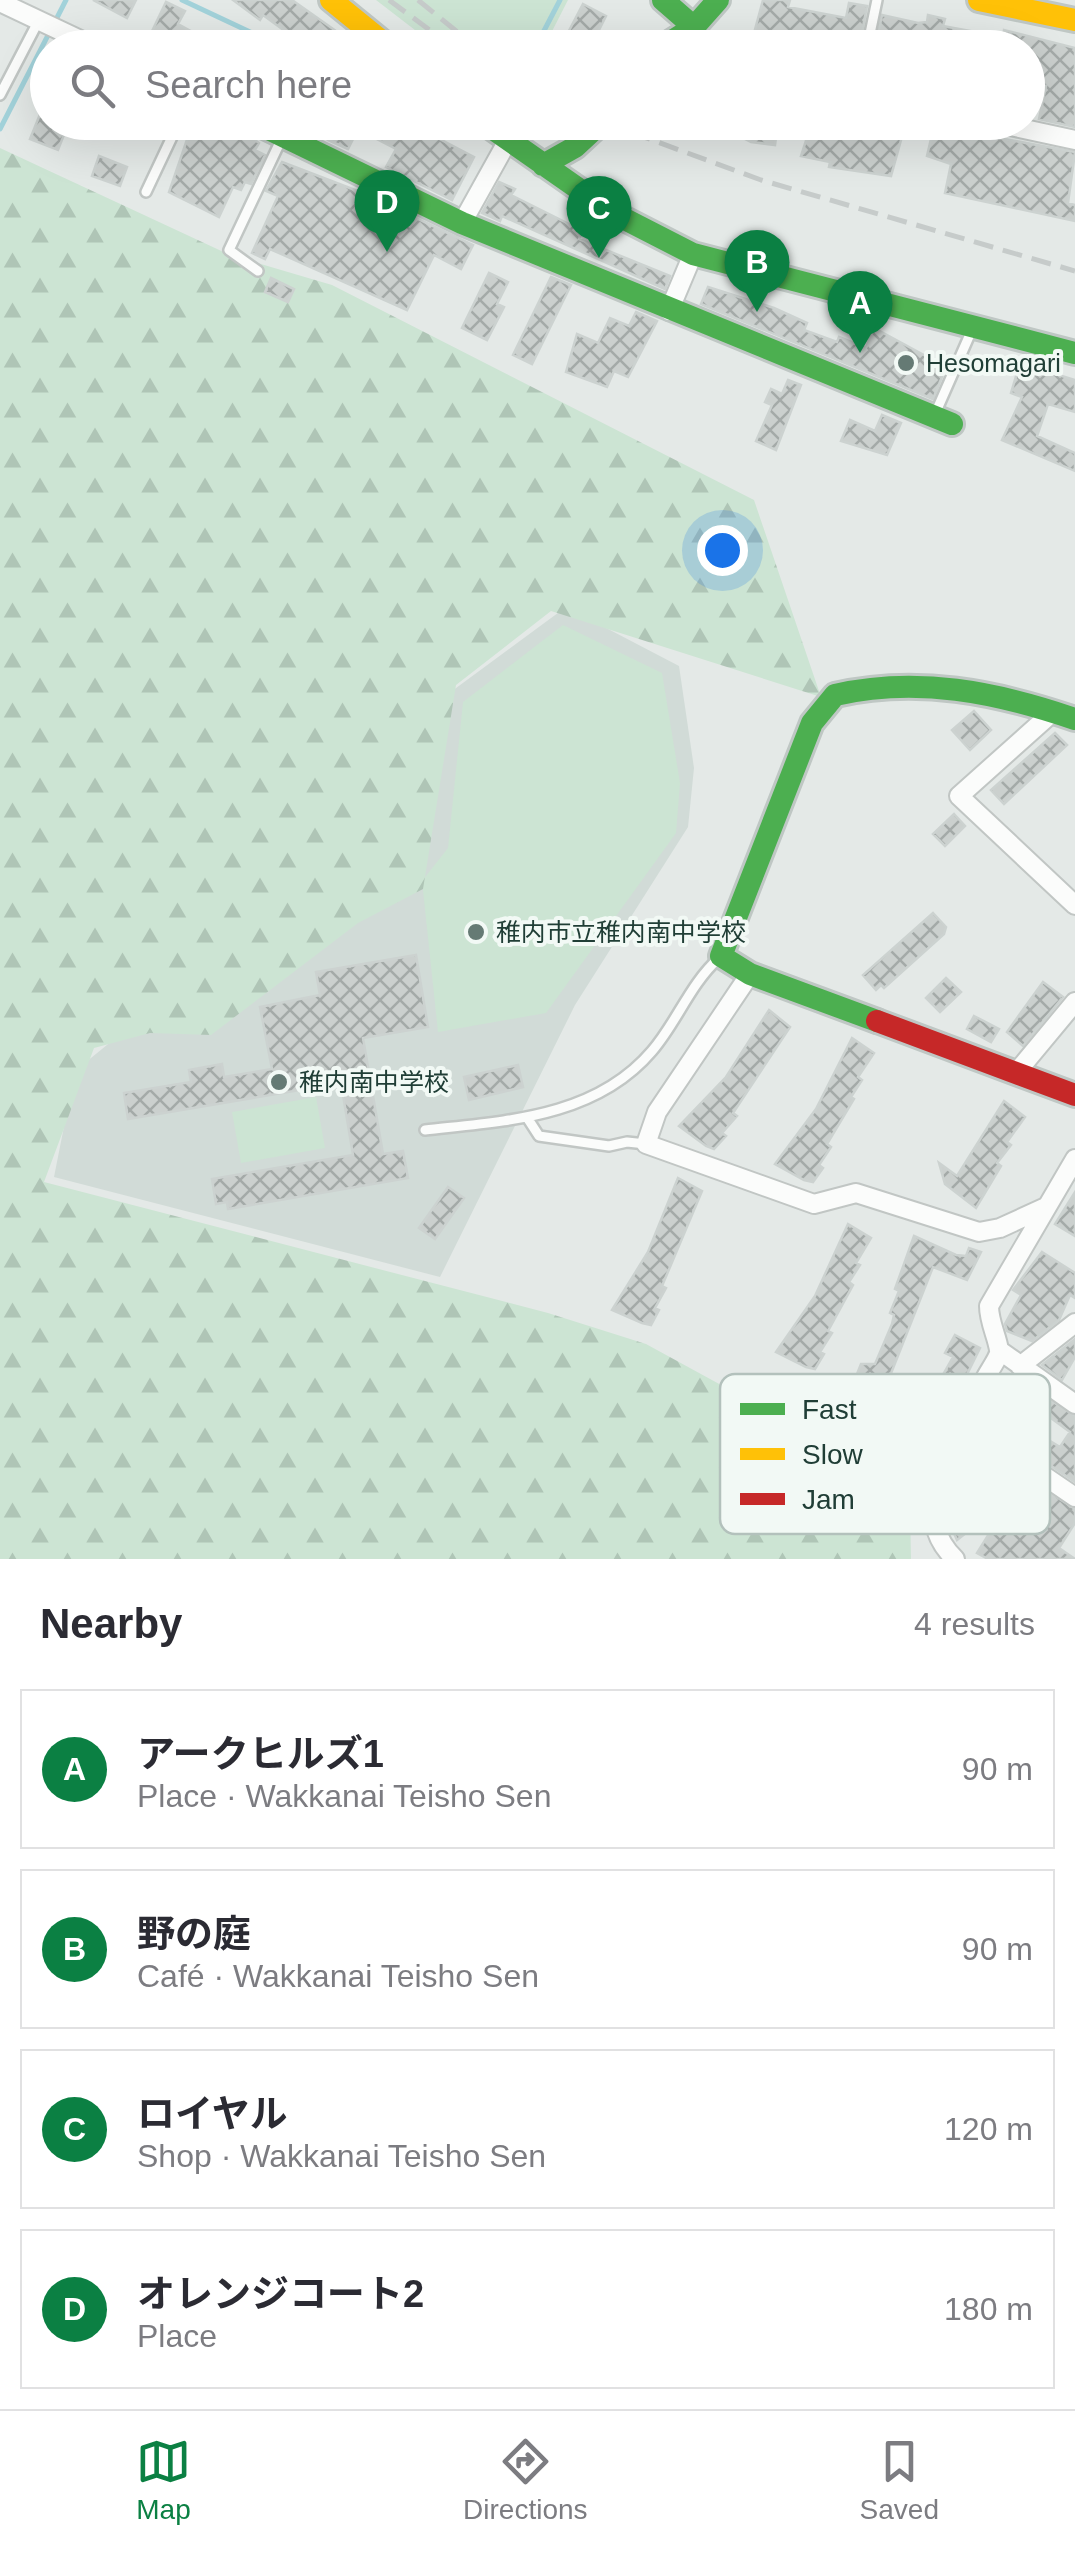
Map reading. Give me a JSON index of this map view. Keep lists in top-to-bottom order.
{
  "places": ["Hesomagari", "稚内市立稚内南中学校", "稚内南中学校"],
  "legend": ["Fast", "Slow", "Jam"],
  "page": {
    "search": "Search here",
    "pins": [
      "D",
      "C",
      "B",
      "A"
    ],
    "heading": ["Nearby", "4 results"],
    "list": [
      {
        "mark": "A",
        "name": "アークヒルズ1",
        "note": "Place · Wakkanai Teisho Sen",
        "value": "90 m"
      },
      {
        "mark": "B",
        "name": "野の庭",
        "note": "Café · Wakkanai Teisho Sen",
        "value": "90 m"
      },
      {
        "mark": "C",
        "name": "ロイヤル",
        "note": "Shop · Wakkanai Teisho Sen",
        "value": "120 m"
      },
      {
        "mark": "D",
        "name": "オレンジコート2",
        "note": "Place",
        "value": "180 m"
      }
    ],
    "nav": ["Map", "Directions", "Saved"]
  }
}
